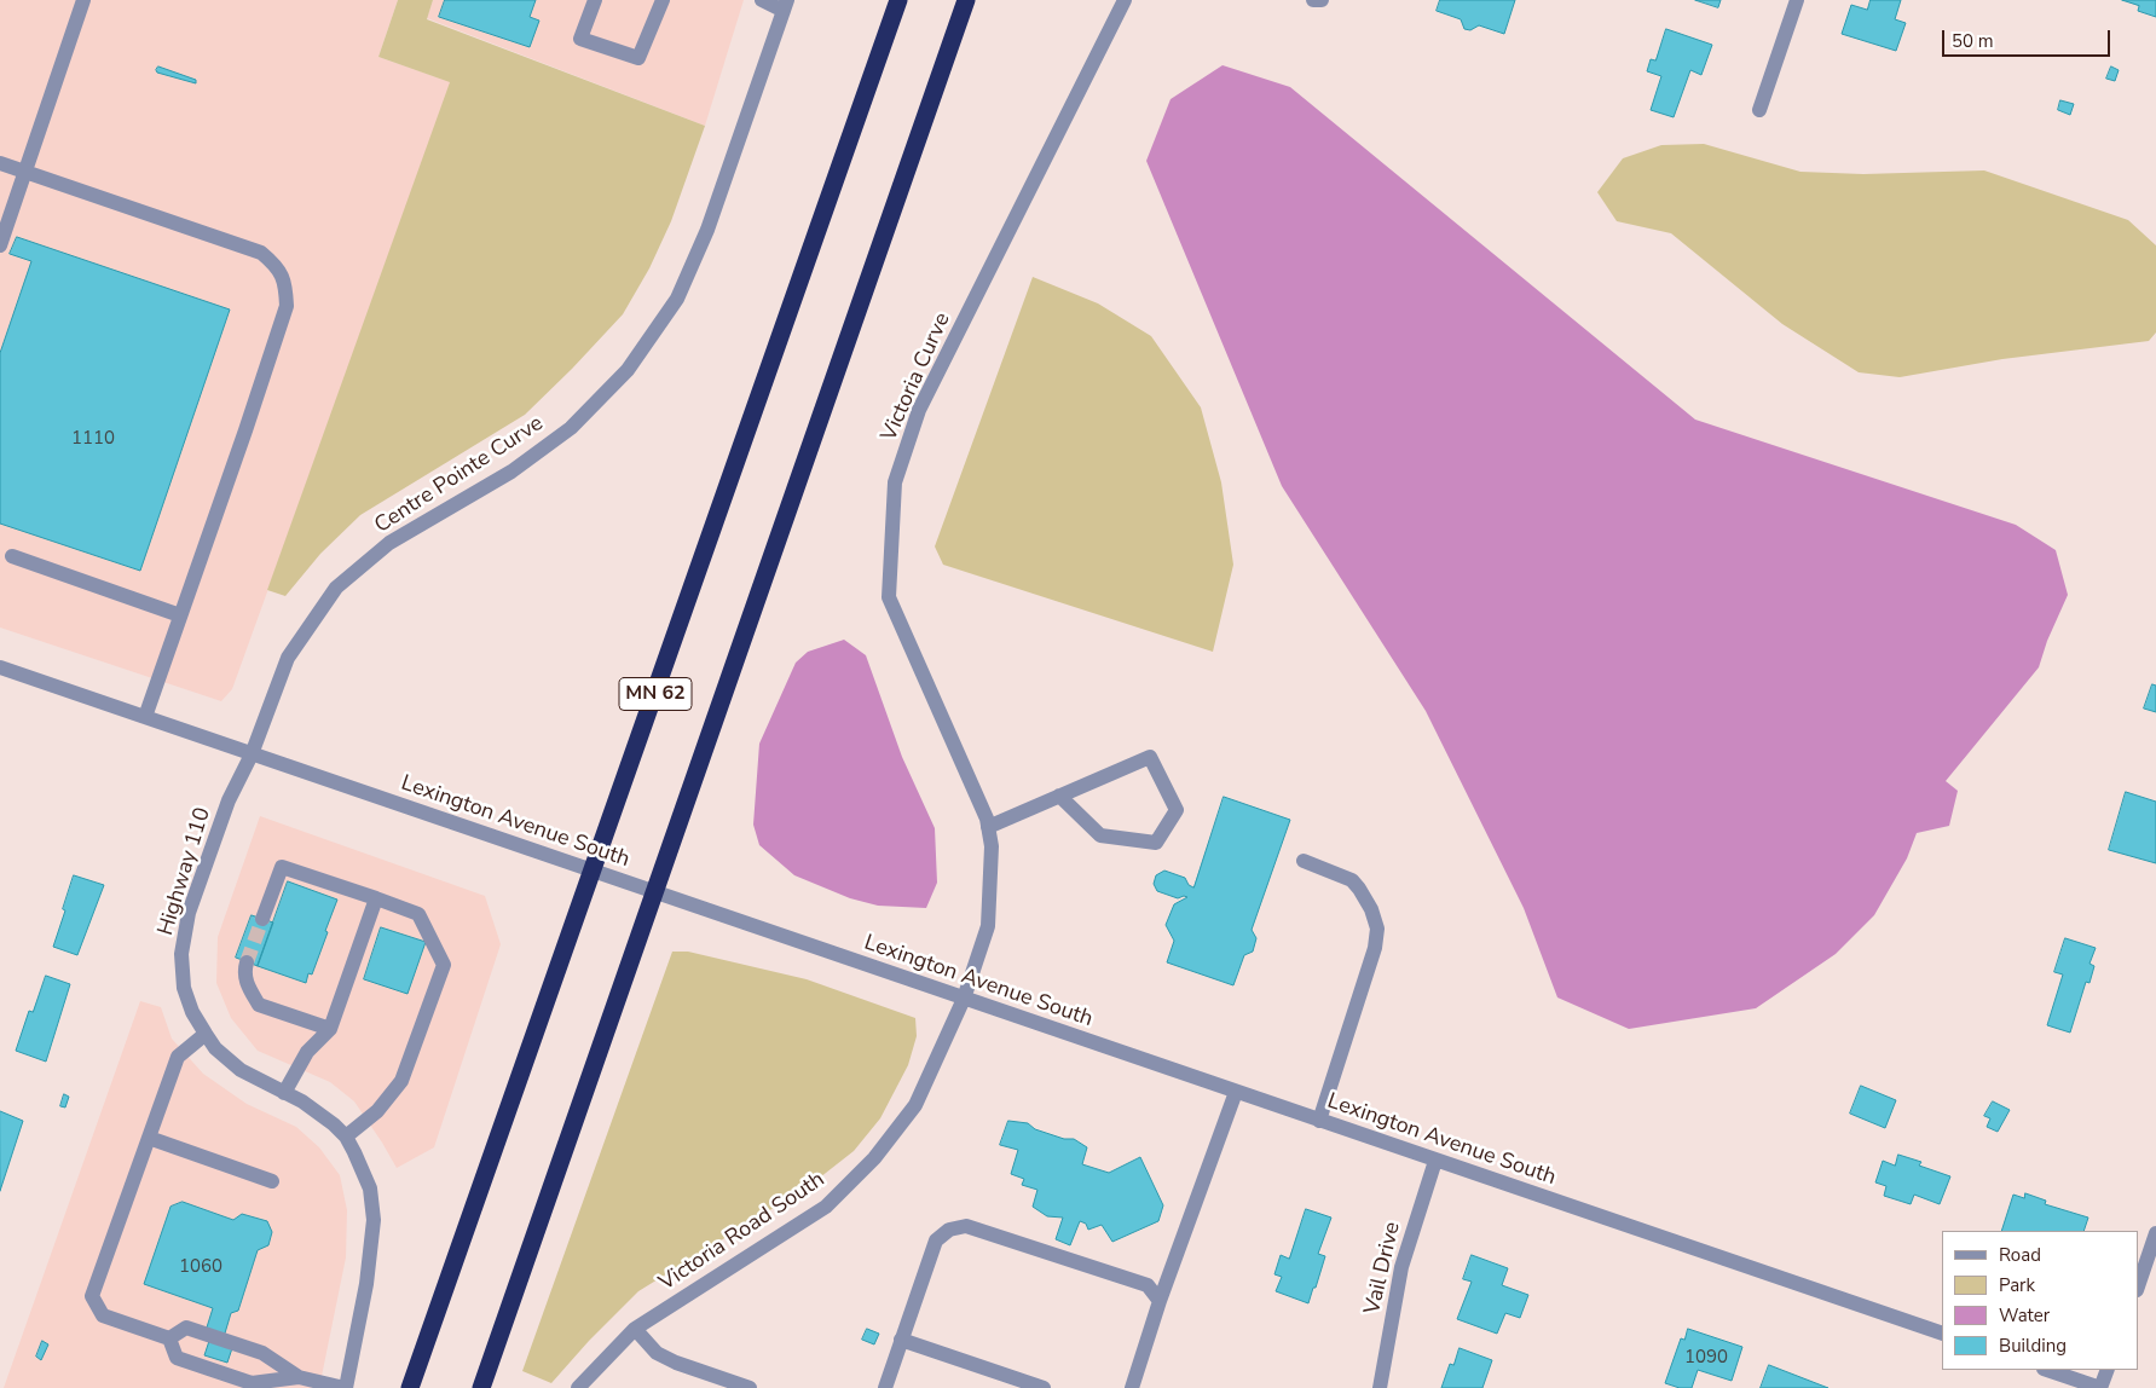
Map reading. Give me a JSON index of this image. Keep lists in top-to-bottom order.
{
  "streets": {
    "highway": ["MN 62"],
    "street": [
      "Victoria Curve",
      "Centre Pointe Curve",
      "Lexington Avenue South",
      "Highway 110",
      "Victoria Road South",
      "Vail Drive"
    ]
  },
  "crossings": [
    ["Victoria Curve", "Lexington Avenue South"],
    ["Victoria Curve", "Victoria Road South"],
    ["Centre Pointe Curve", "Lexington Avenue South"],
    ["Centre Pointe Curve", "Highway 110"],
    ["MN 62", "Lexington Avenue South"],
    ["Lexington Avenue South", "Highway 110"],
    ["Lexington Avenue South", "Victoria Road South"],
    ["Lexington Avenue South", "Vail Drive"]
  ],
  "house_numbers": ["1110", "1060", "1090"],
  "legend": [
    "Road",
    "Park",
    "Water",
    "Building"
  ],
  "scale_bar": "50 m"
}
